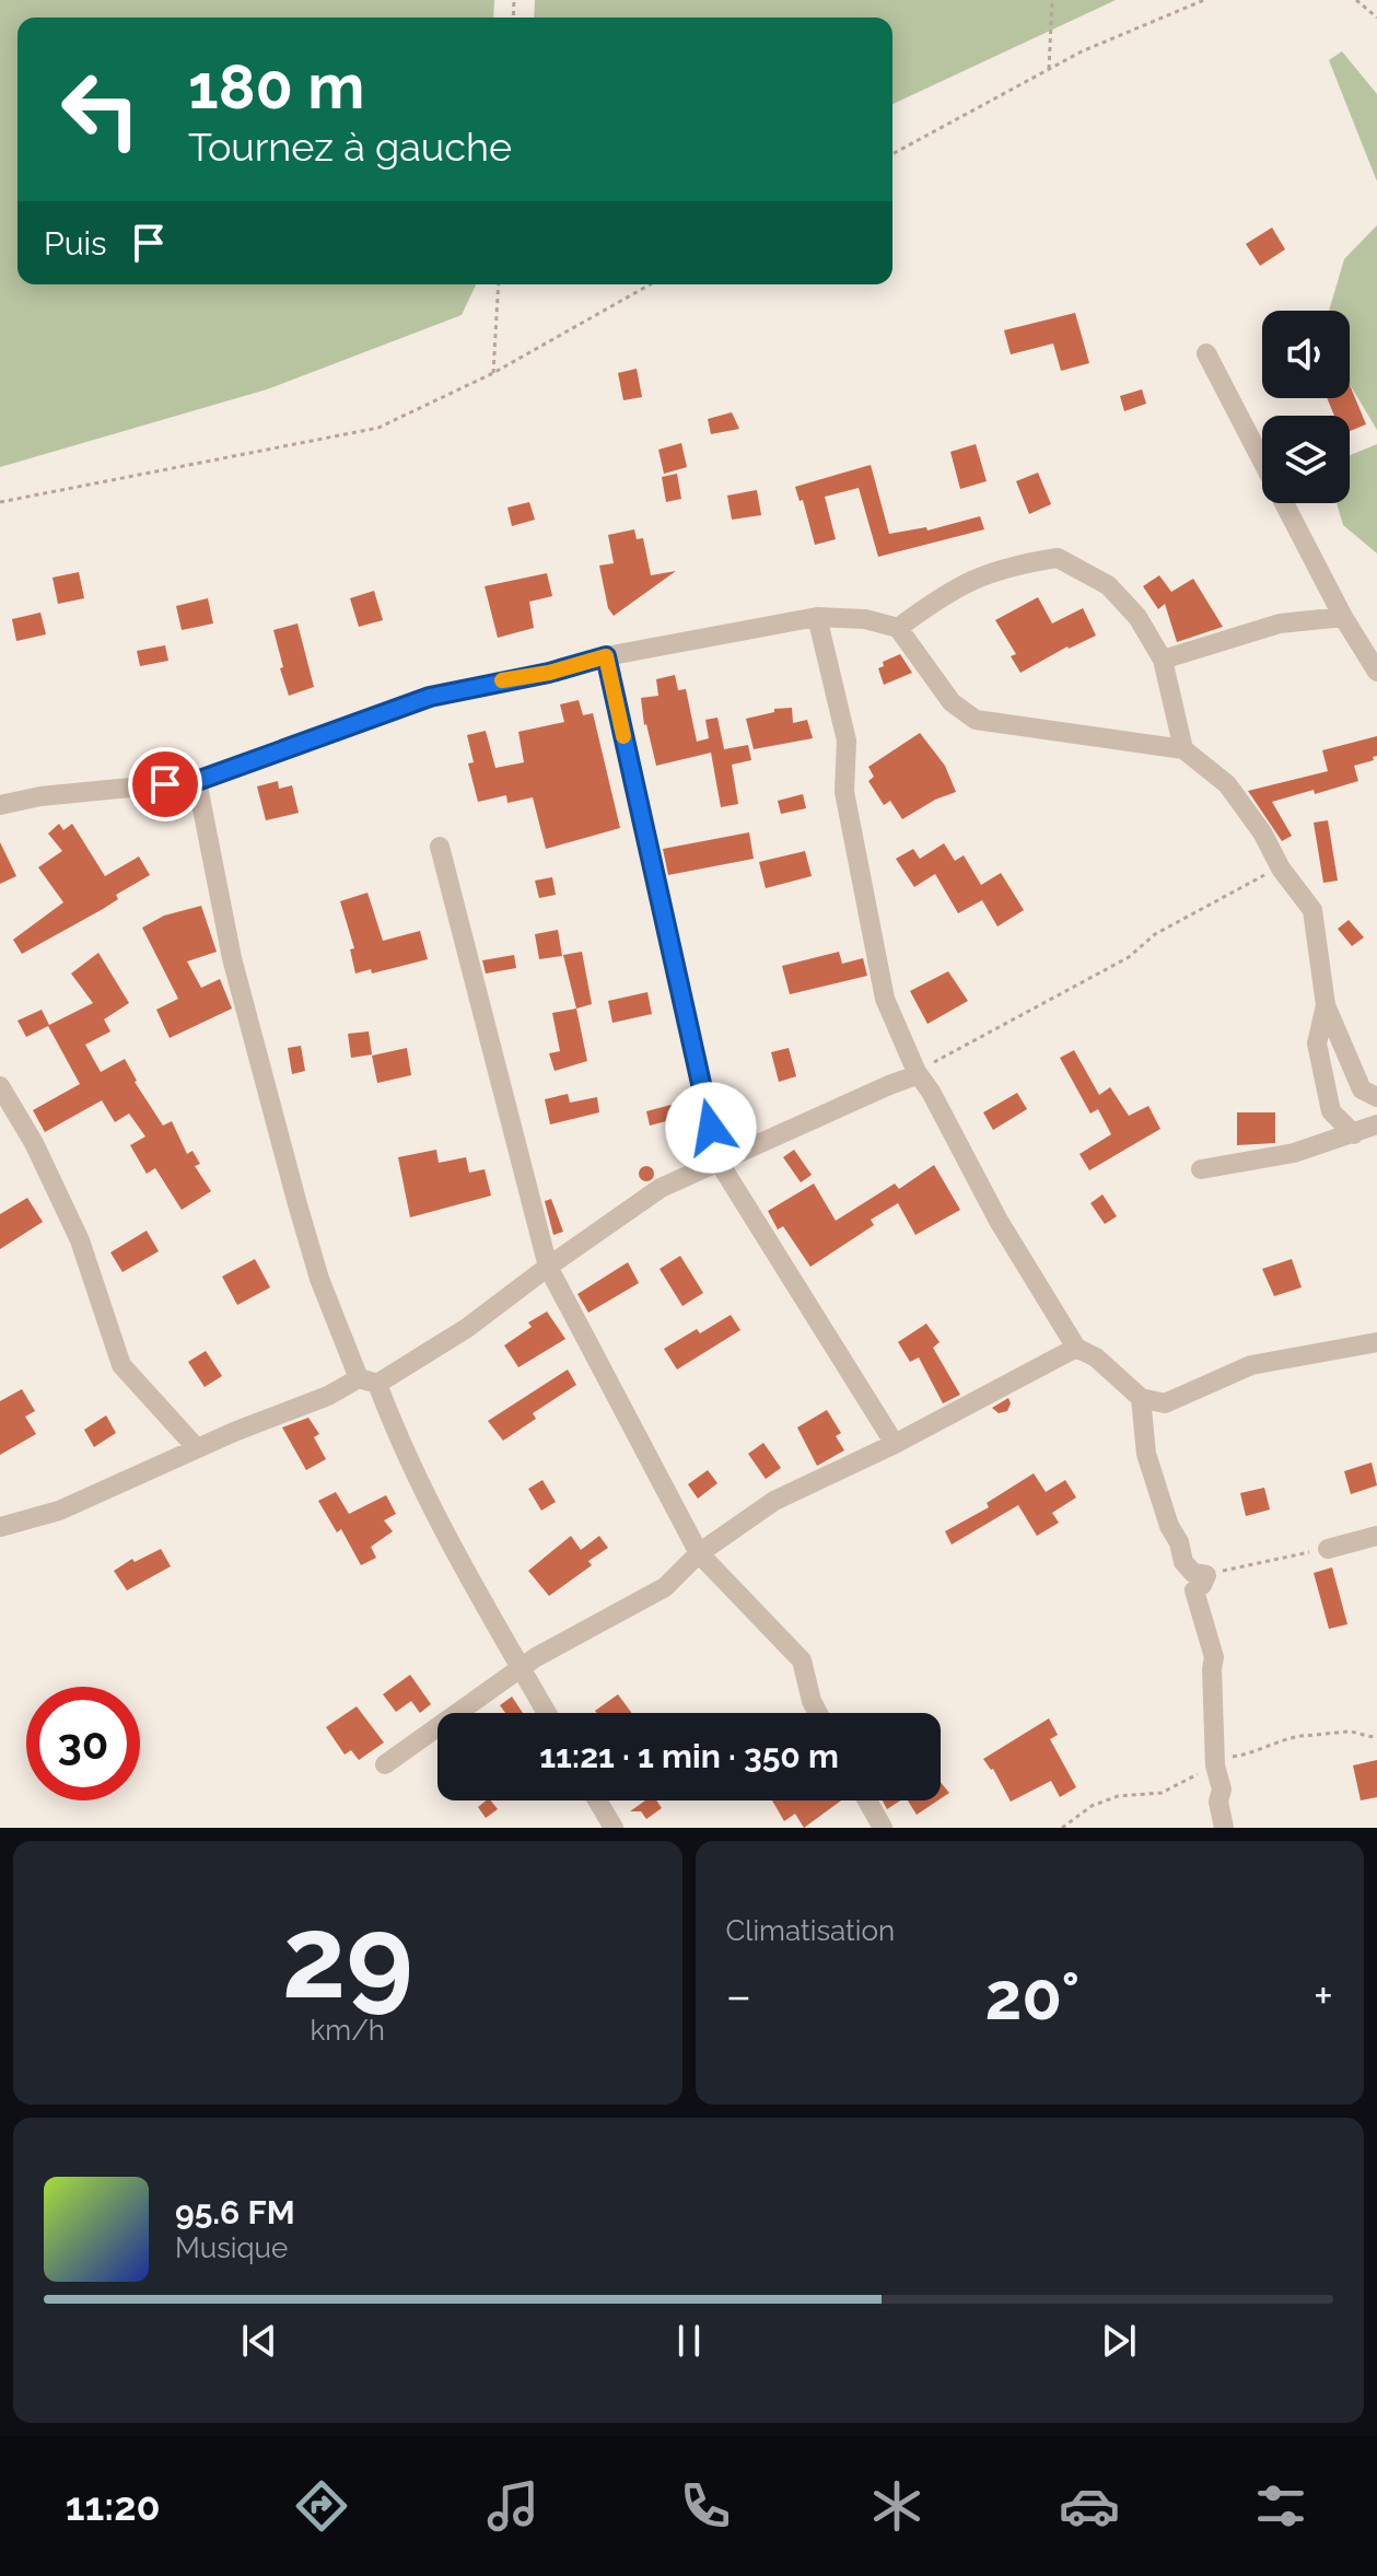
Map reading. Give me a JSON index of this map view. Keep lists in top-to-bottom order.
{
  "page": {
    "turn": ["180 m", "Tournez à gauche"],
    "then": "Puis",
    "limit": "30",
    "trip": "11:21 · 1 min · 350 m",
    "tile": [
      ["29", "km/h"],
      "Climatisation"
    ],
    "heat": ["−", "20°", "+"],
    "song": ["95.6 FM", "Musique"],
    "tabs": "11:20"
  }
}
